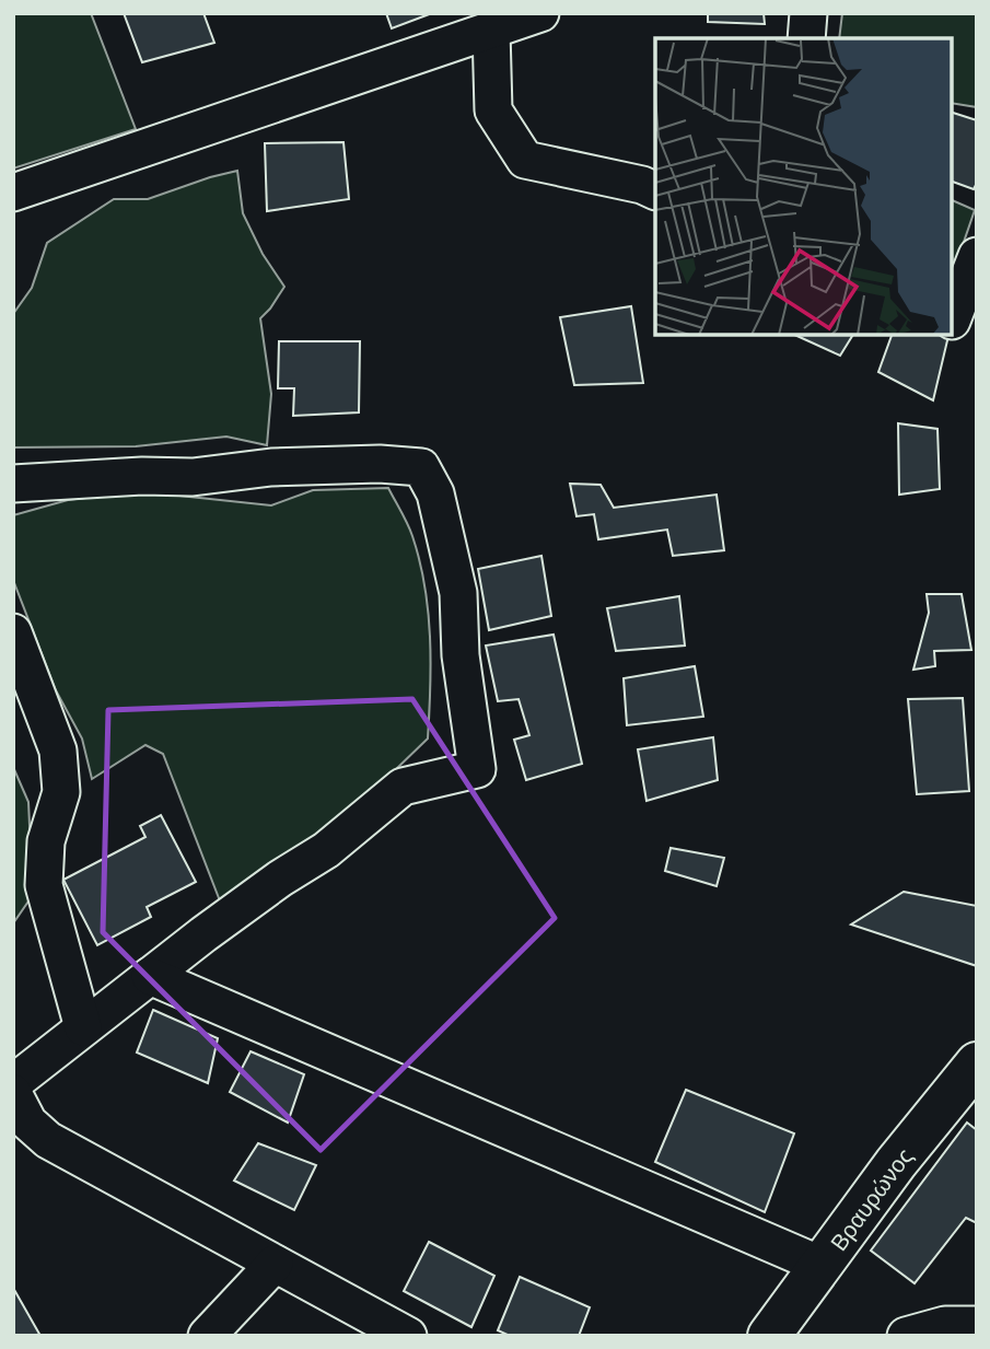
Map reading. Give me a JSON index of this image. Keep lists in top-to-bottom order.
{
  "streets": {
    "main road": ["Βραυρώνος"]
  }
}
